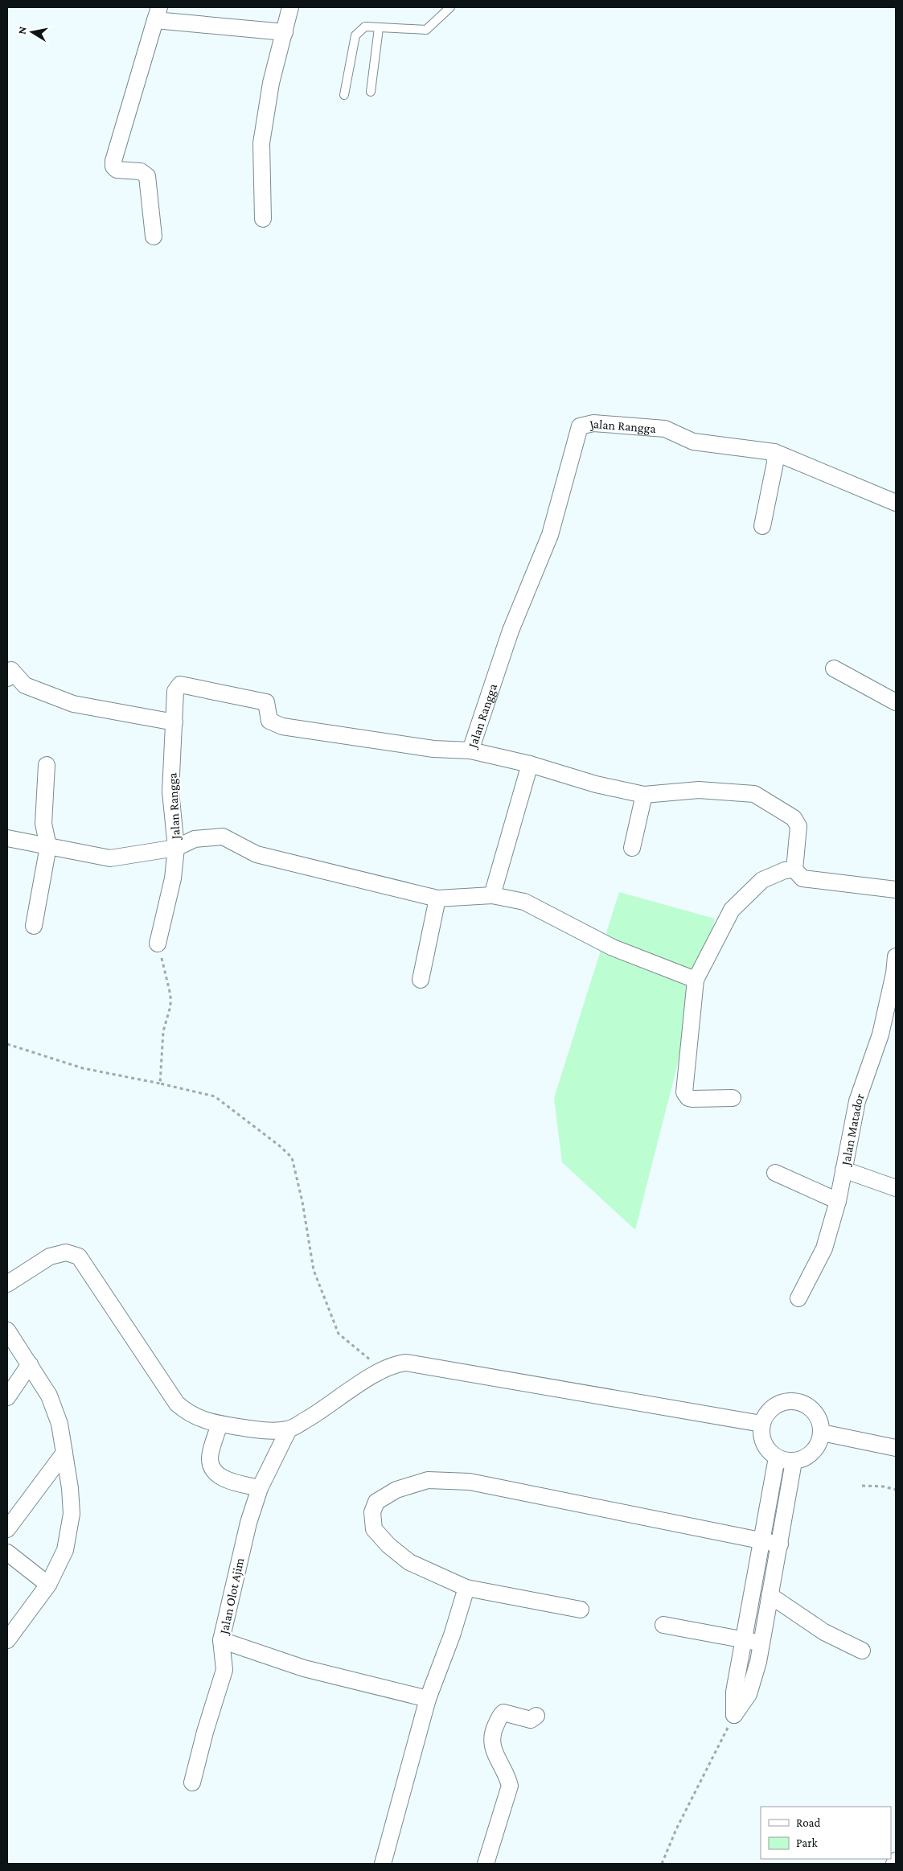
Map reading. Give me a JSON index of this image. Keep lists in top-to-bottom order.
{
  "streets": {
    "street": ["Jalan Rangga", "Jalan Matador", "Jalan Olot Ajim"]
  },
  "legend": ["Road", "Park"],
  "north": "left"
}
